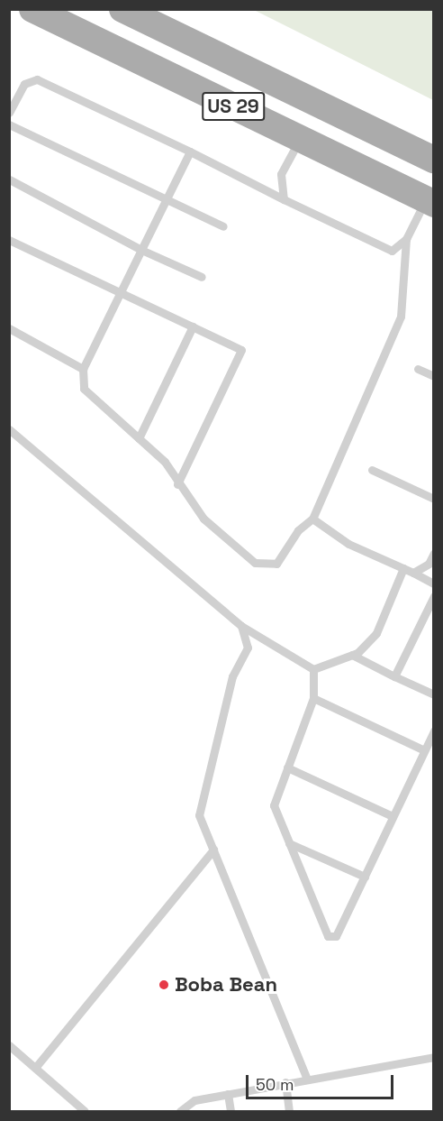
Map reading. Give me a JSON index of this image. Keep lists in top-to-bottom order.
{
  "streets": {
    "main road": ["US 29"]
  },
  "places": ["Boba Bean"],
  "scale_bar": "50 m"
}
